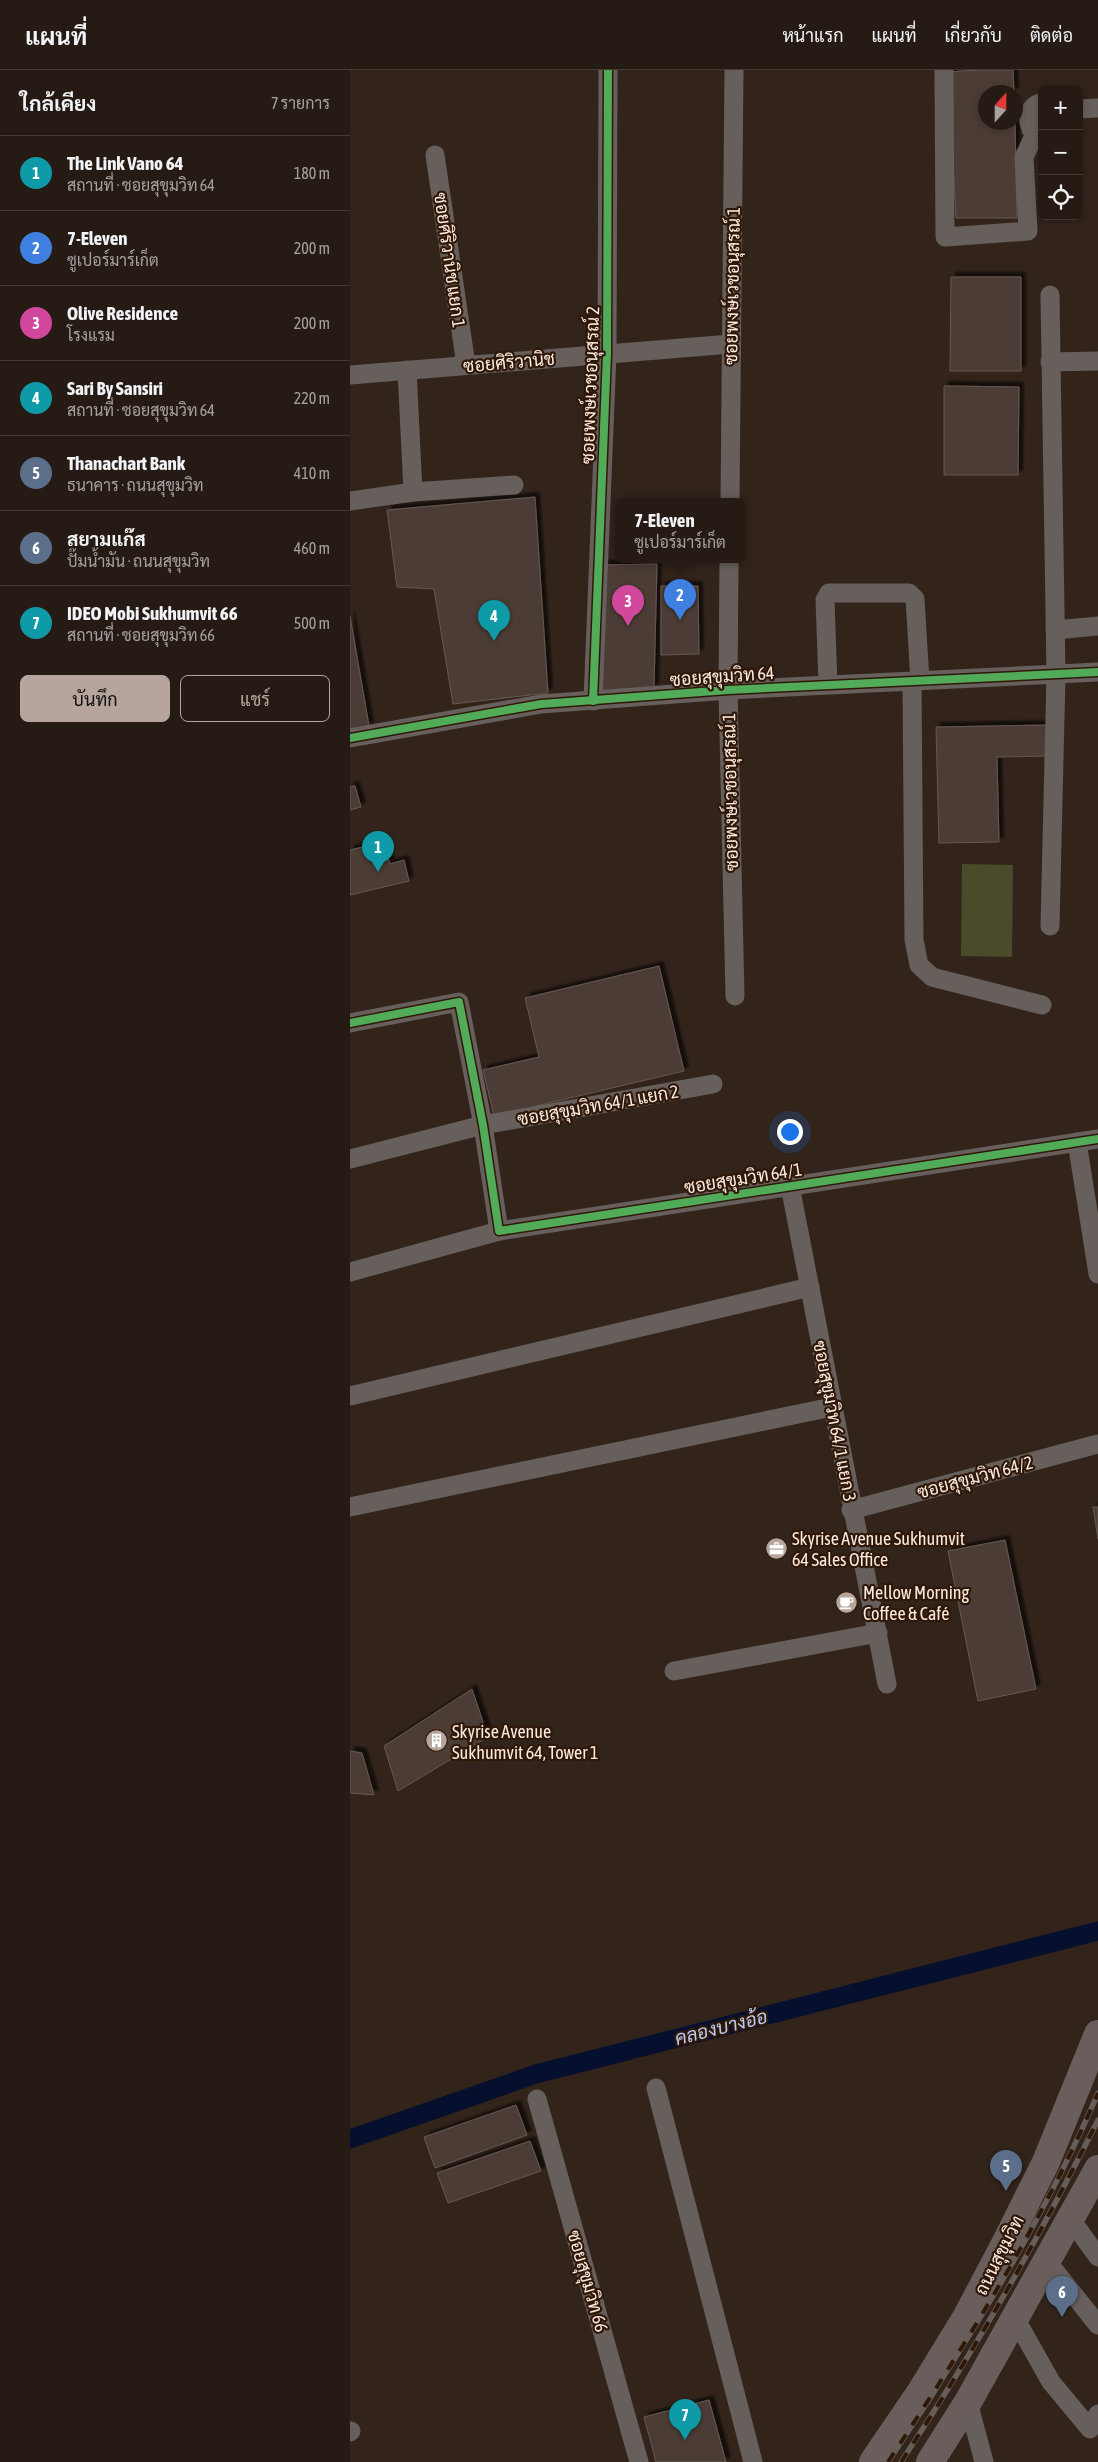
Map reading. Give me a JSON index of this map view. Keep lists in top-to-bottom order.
{
  "streets": {
    "main road": ["ถนนสุขุมวิท"],
    "street": [
      "ซอยศิริวานิช แยก 1",
      "ซอยพงษ์เวชอนุสรณ์ 1",
      "ซอยศิริวานิช",
      "ซอยพงษ์เวชอนุสรณ์ 2",
      "ซอยสุขุมวิท 64",
      "ซอยสุขุมวิท 64/1 แยก 2",
      "ซอยสุขุมวิท 64/1",
      "ซอยสุขุมวิท 64/1 แยก 3",
      "ซอยสุขุมวิท 64/2",
      "ซอยสุขุมวิท 66"
    ]
  },
  "crossings": [
    ["ซอยศิริวานิช แยก 1", "ซอยศิริวานิช"],
    ["ซอยพงษ์เวชอนุสรณ์ 1", "ซอยศิริวานิช"],
    ["ซอยพงษ์เวชอนุสรณ์ 1", "ซอยสุขุมวิท 64"],
    ["ซอยศิริวานิช", "ซอยพงษ์เวชอนุสรณ์ 2"],
    ["ซอยพงษ์เวชอนุสรณ์ 2", "ซอยสุขุมวิท 64"],
    ["ซอยสุขุมวิท 64/1", "ซอยสุขุมวิท 64/1 แยก 3"],
    ["ซอยสุขุมวิท 64/1 แยก 3", "ซอยสุขุมวิท 64/2"]
  ],
  "water": ["คลองบางอ้อ"],
  "places": {
    "office": ["Skyrise Avenue Sukhumvit 64 Sales Office"],
    "cafe": ["Mellow Morning Coffee & Café"],
    "building": ["Skyrise Avenue Sukhumvit 64, Tower 1"]
  },
  "north": "top",
  "page": {
    "header": "แผนที่",
    "nav": [
      "หน้าแรก",
      "แผนที่",
      "เกี่ยวกับ",
      "ติดต่อ"
    ],
    "heading": ["ใกล้เคียง", "7 รายการ"],
    "map_buttons": ["+", "−"],
    "list": [
      {
        "mark": "1",
        "name": "The Link Vano 64",
        "note": "สถานที่ · ซอยสุขุมวิท 64",
        "value": "180 m"
      },
      {
        "mark": "2",
        "name": "7-Eleven",
        "note": "ซูเปอร์มาร์เก็ต",
        "value": "200 m"
      },
      {
        "mark": "3",
        "name": "Olive Residence",
        "note": "โรงแรม",
        "value": "200 m"
      },
      {
        "mark": "4",
        "name": "Sari By Sansiri",
        "note": "สถานที่ · ซอยสุขุมวิท 64",
        "value": "220 m"
      },
      {
        "mark": "5",
        "name": "Thanachart Bank",
        "note": "ธนาคาร · ถนนสุขุมวิท",
        "value": "410 m"
      },
      {
        "mark": "6",
        "name": "สยามแก๊ส",
        "note": "ปั๊มน้ำมัน · ถนนสุขุมวิท",
        "value": "460 m"
      },
      {
        "mark": "7",
        "name": "IDEO Mobi Sukhumvit 66",
        "note": "สถานที่ · ซอยสุขุมวิท 66",
        "value": "500 m"
      }
    ],
    "popup": ["7-Eleven", "ซูเปอร์มาร์เก็ต"],
    "pins": [
      "2",
      "3",
      "4",
      "1",
      "5",
      "6",
      "7"
    ],
    "buttons": ["บันทึก", "แชร์"]
  }
}
